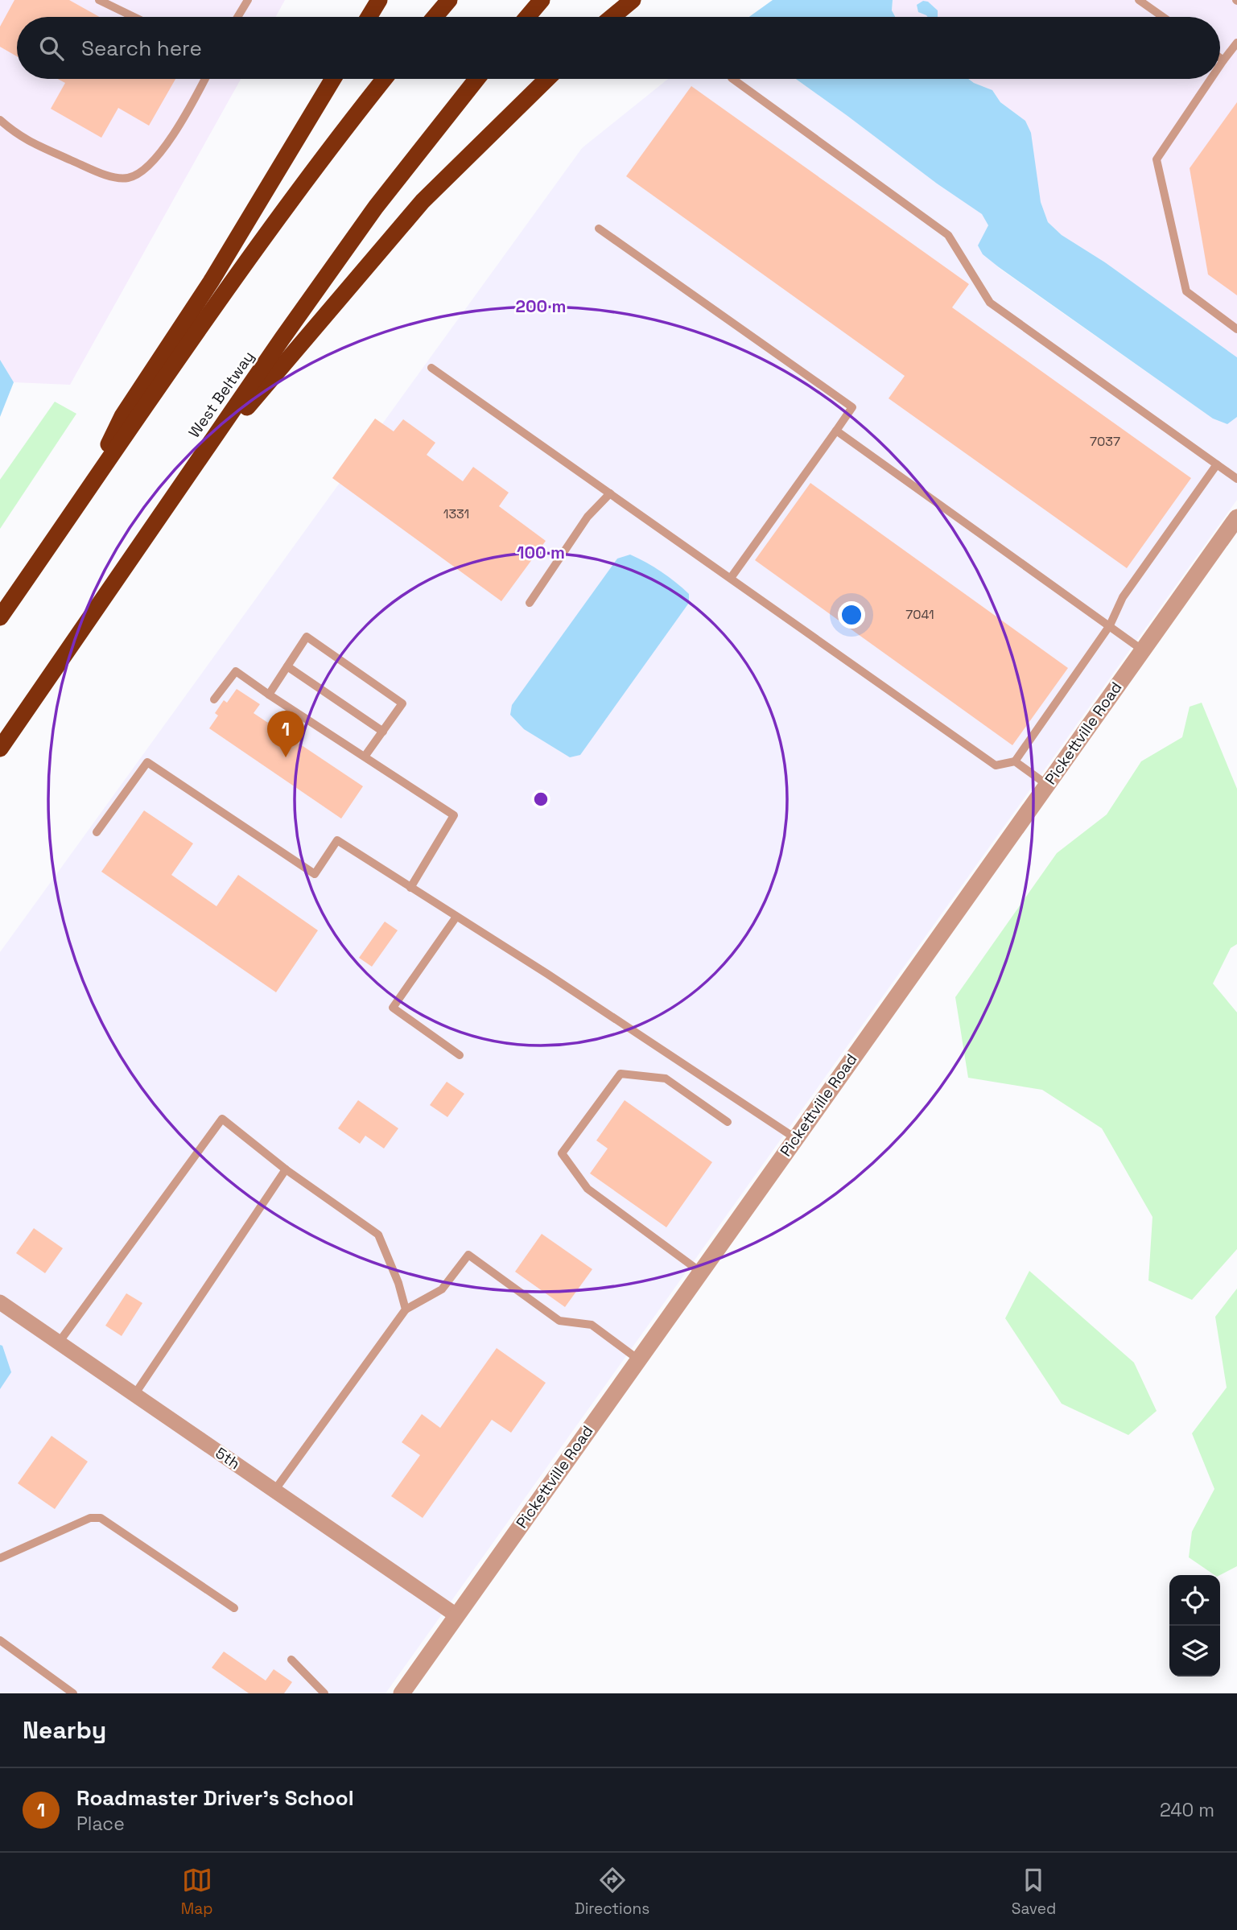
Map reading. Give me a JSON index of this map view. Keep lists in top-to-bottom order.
{
  "streets": {
    "highway": ["West Beltway"],
    "street": ["Pickettville Road", "5th"]
  },
  "crossings": [
    ["Pickettville Road", "5th"]
  ],
  "house_numbers": ["7037", "1331", "7041"],
  "page": {
    "search": "Search here",
    "pins": "1",
    "heading": "Nearby",
    "list": [
      {
        "mark": "1",
        "name": "Roadmaster Driver's School",
        "note": "Place",
        "value": "240 m"
      }
    ],
    "nav": ["Map", "Directions", "Saved"]
  },
  "rings": ["200 m", "100 m"]
}
